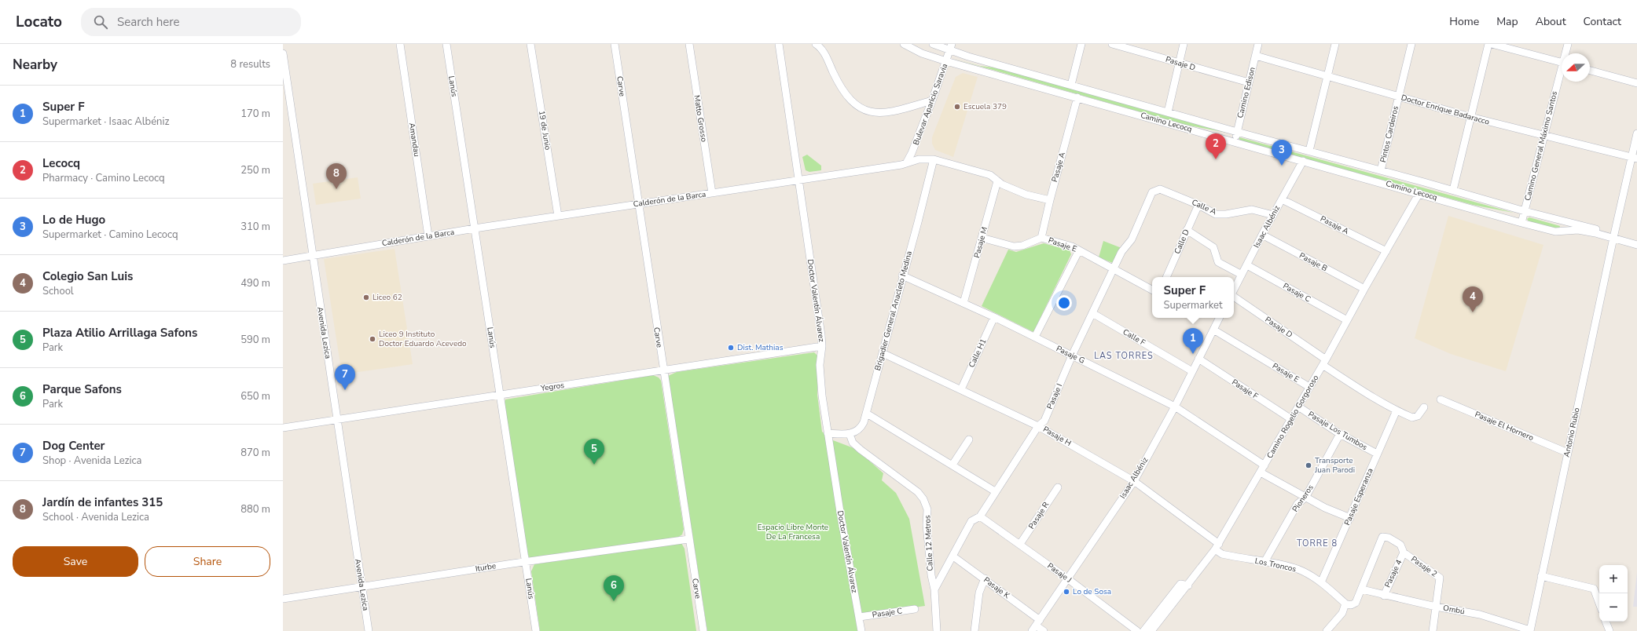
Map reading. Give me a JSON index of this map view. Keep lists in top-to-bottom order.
{
  "streets": {
    "street": [
      "Pasaje D",
      "Lanús",
      "Carve",
      "Camino Edison",
      "Bulevar Aparicio Saravia",
      "Doctor Enrique Badaracco",
      "Matto Grosso",
      "Camino Lecocq",
      "19 de Junio",
      "Pintos Cardeiros",
      "Amandau",
      "Camino General Máximo Santos",
      "Pasaje A",
      "Calderón de la Barca",
      "Calle A",
      "Isaac Albéniz",
      "Calle D",
      "Pasaje M",
      "Pasaje E",
      "Pasaje B",
      "Pasaje C",
      "Doctor Valentín Álvarez",
      "Brigadier General Anacleto Medina",
      "Avenida Lezica",
      "Calle F",
      "Calle H1",
      "Pasaje G",
      "Yegros",
      "Pasaje F",
      "Pasaje I",
      "Camino Rogelio Gorgoroso",
      "Pasaje El Hornero",
      "Pasaje Los Tumbos",
      "Antonio Rubio",
      "Pasaje H",
      "Pasaje Esperanza",
      "Pioneros",
      "Pasaje R",
      "Calle 12 Metros",
      "Los Troncos",
      "Pasaje 2",
      "Iturbe",
      "Pasaje J",
      "Pasaje 4",
      "Pasaje K",
      "Ombú"
    ]
  },
  "crossings": [
    ["Pasaje D", "Camino Edison"],
    ["Pasaje D", "Camino Rogelio Gorgoroso"],
    ["Pasaje D", "Pasaje Esperanza"],
    ["Lanús", "Calderón de la Barca"],
    ["Lanús", "Yegros"],
    ["Lanús", "Iturbe"],
    ["Carve", "Calderón de la Barca"],
    ["Carve", "Yegros"],
    ["Carve", "Iturbe"],
    ["Camino Edison", "Doctor Enrique Badaracco"],
    ["Camino Edison", "Camino Lecocq"],
    ["Bulevar Aparicio Saravia", "Camino Lecocq"],
    ["Bulevar Aparicio Saravia", "Calderón de la Barca"],
    ["Doctor Enrique Badaracco", "Pintos Cardeiros"],
    ["Doctor Enrique Badaracco", "Camino General Máximo Santos"],
    ["Doctor Enrique Badaracco", "Antonio Rubio"],
    ["Matto Grosso", "Calderón de la Barca"],
    ["Camino Lecocq", "Pintos Cardeiros"],
    ["Camino Lecocq", "Camino General Máximo Santos"],
    ["Camino Lecocq", "Pasaje A"],
    ["Camino Lecocq", "Isaac Albéniz"],
    ["Camino Lecocq", "Camino Rogelio Gorgoroso"],
    ["Camino Lecocq", "Antonio Rubio"],
    ["19 de Junio", "Calderón de la Barca"],
    ["Amandau", "Calderón de la Barca"],
    ["Pasaje A", "Calderón de la Barca"],
    ["Pasaje A", "Isaac Albéniz"],
    ["Pasaje A", "Pasaje E"],
    ["Pasaje A", "Camino Rogelio Gorgoroso"],
    ["Calderón de la Barca", "Pasaje M"],
    ["Calderón de la Barca", "Doctor Valentín Álvarez"],
    ["Calderón de la Barca", "Brigadier General Anacleto Medina"],
    ["Calderón de la Barca", "Avenida Lezica"],
    ["Calle A", "Isaac Albéniz"],
    ["Calle A", "Calle D"],
    ["Calle A", "Pasaje I"],
    ["Isaac Albéniz", "Pasaje E"],
    ["Isaac Albéniz", "Pasaje B"],
    ["Isaac Albéniz", "Pasaje C"],
    ["Isaac Albéniz", "Calle F"],
    ["Isaac Albéniz", "Pasaje G"],
    ["Isaac Albéniz", "Pasaje F"],
    ["Isaac Albéniz", "Pasaje H"],
    ["Isaac Albéniz", "Pasaje J"],
    ["Isaac Albéniz", "Pasaje K"],
    ["Pasaje M", "Pasaje E"],
    ["Pasaje M", "Pasaje G"],
    ["Pasaje E", "Pasaje I"],
    ["Pasaje E", "Camino Rogelio Gorgoroso"],
    ["Pasaje B", "Camino Rogelio Gorgoroso"],
    ["Pasaje C", "Doctor Valentín Álvarez"],
    ["Pasaje C", "Camino Rogelio Gorgoroso"],
    ["Doctor Valentín Álvarez", "Yegros"],
    ["Brigadier General Anacleto Medina", "Pasaje G"],
    ["Brigadier General Anacleto Medina", "Pasaje H"],
    ["Brigadier General Anacleto Medina", "Calle 12 Metros"],
    ["Avenida Lezica", "Yegros"],
    ["Avenida Lezica", "Iturbe"],
    ["Calle F", "Pasaje I"],
    ["Calle H1", "Pasaje G"],
    ["Calle H1", "Pasaje H"],
    ["Pasaje G", "Pasaje I"],
    ["Pasaje G", "Camino Rogelio Gorgoroso"],
    ["Pasaje F", "Camino Rogelio Gorgoroso"],
    ["Pasaje I", "Pasaje H"],
    ["Pasaje I", "Calle 12 Metros"],
    ["Pasaje I", "Pasaje J"],
    ["Pasaje I", "Pasaje K"],
    ["Camino Rogelio Gorgoroso", "Pasaje Los Tumbos"],
    ["Camino Rogelio Gorgoroso", "Pasaje H"],
    ["Camino Rogelio Gorgoroso", "Los Troncos"],
    ["Pasaje El Hornero", "Antonio Rubio"],
    ["Pasaje Los Tumbos", "Pasaje Esperanza"],
    ["Pasaje Los Tumbos", "Pioneros"],
    ["Antonio Rubio", "Ombú"],
    ["Pasaje H", "Los Troncos"],
    ["Pasaje Esperanza", "Los Troncos"],
    ["Pioneros", "Los Troncos"],
    ["Pasaje R", "Pasaje J"],
    ["Pasaje 2", "Pasaje 4"],
    ["Pasaje 2", "Ombú"],
    ["Pasaje 4", "Ombú"]
  ],
  "districts": ["LAS TORRES", "TORRE 8"],
  "parks": ["Espacio Libre Monte De La Francesa"],
  "places": [
    "Escuela 379",
    "Liceo 62",
    "Liceo 9 Instituto Doctor Eduardo Acevedo",
    "Dist. Mathias",
    "Transporte Juan Parodi",
    "Lo de Sosa"
  ],
  "north": "left",
  "page": {
    "header": "Locato",
    "search": "Search here",
    "nav": [
      "Home",
      "Map",
      "About",
      "Contact"
    ],
    "heading": ["Nearby", "8 results"],
    "list": [
      {
        "mark": "1",
        "name": "Super F",
        "note": "Supermarket · Isaac Albéniz",
        "value": "170 m"
      },
      {
        "mark": "2",
        "name": "Lecocq",
        "note": "Pharmacy · Camino Lecocq",
        "value": "250 m"
      },
      {
        "mark": "3",
        "name": "Lo de Hugo",
        "note": "Supermarket · Camino Lecocq",
        "value": "310 m"
      },
      {
        "mark": "4",
        "name": "Colegio San Luis",
        "note": "School",
        "value": "490 m"
      },
      {
        "mark": "5",
        "name": "Plaza Atilio Arrillaga Safons",
        "note": "Park",
        "value": "590 m"
      },
      {
        "mark": "6",
        "name": "Parque Safons",
        "note": "Park",
        "value": "650 m"
      },
      {
        "mark": "7",
        "name": "Dog Center",
        "note": "Shop · Avenida Lezica",
        "value": "870 m"
      },
      {
        "mark": "8",
        "name": "Jardín de infantes 315",
        "note": "School · Avenida Lezica",
        "value": "880 m"
      }
    ],
    "pins": [
      "2",
      "3",
      "8",
      "4",
      "1",
      "7",
      "5",
      "6"
    ],
    "popup": ["Super F", "Supermarket"],
    "buttons": ["Save", "Share"],
    "map_buttons": ["+", "−"]
  }
}
